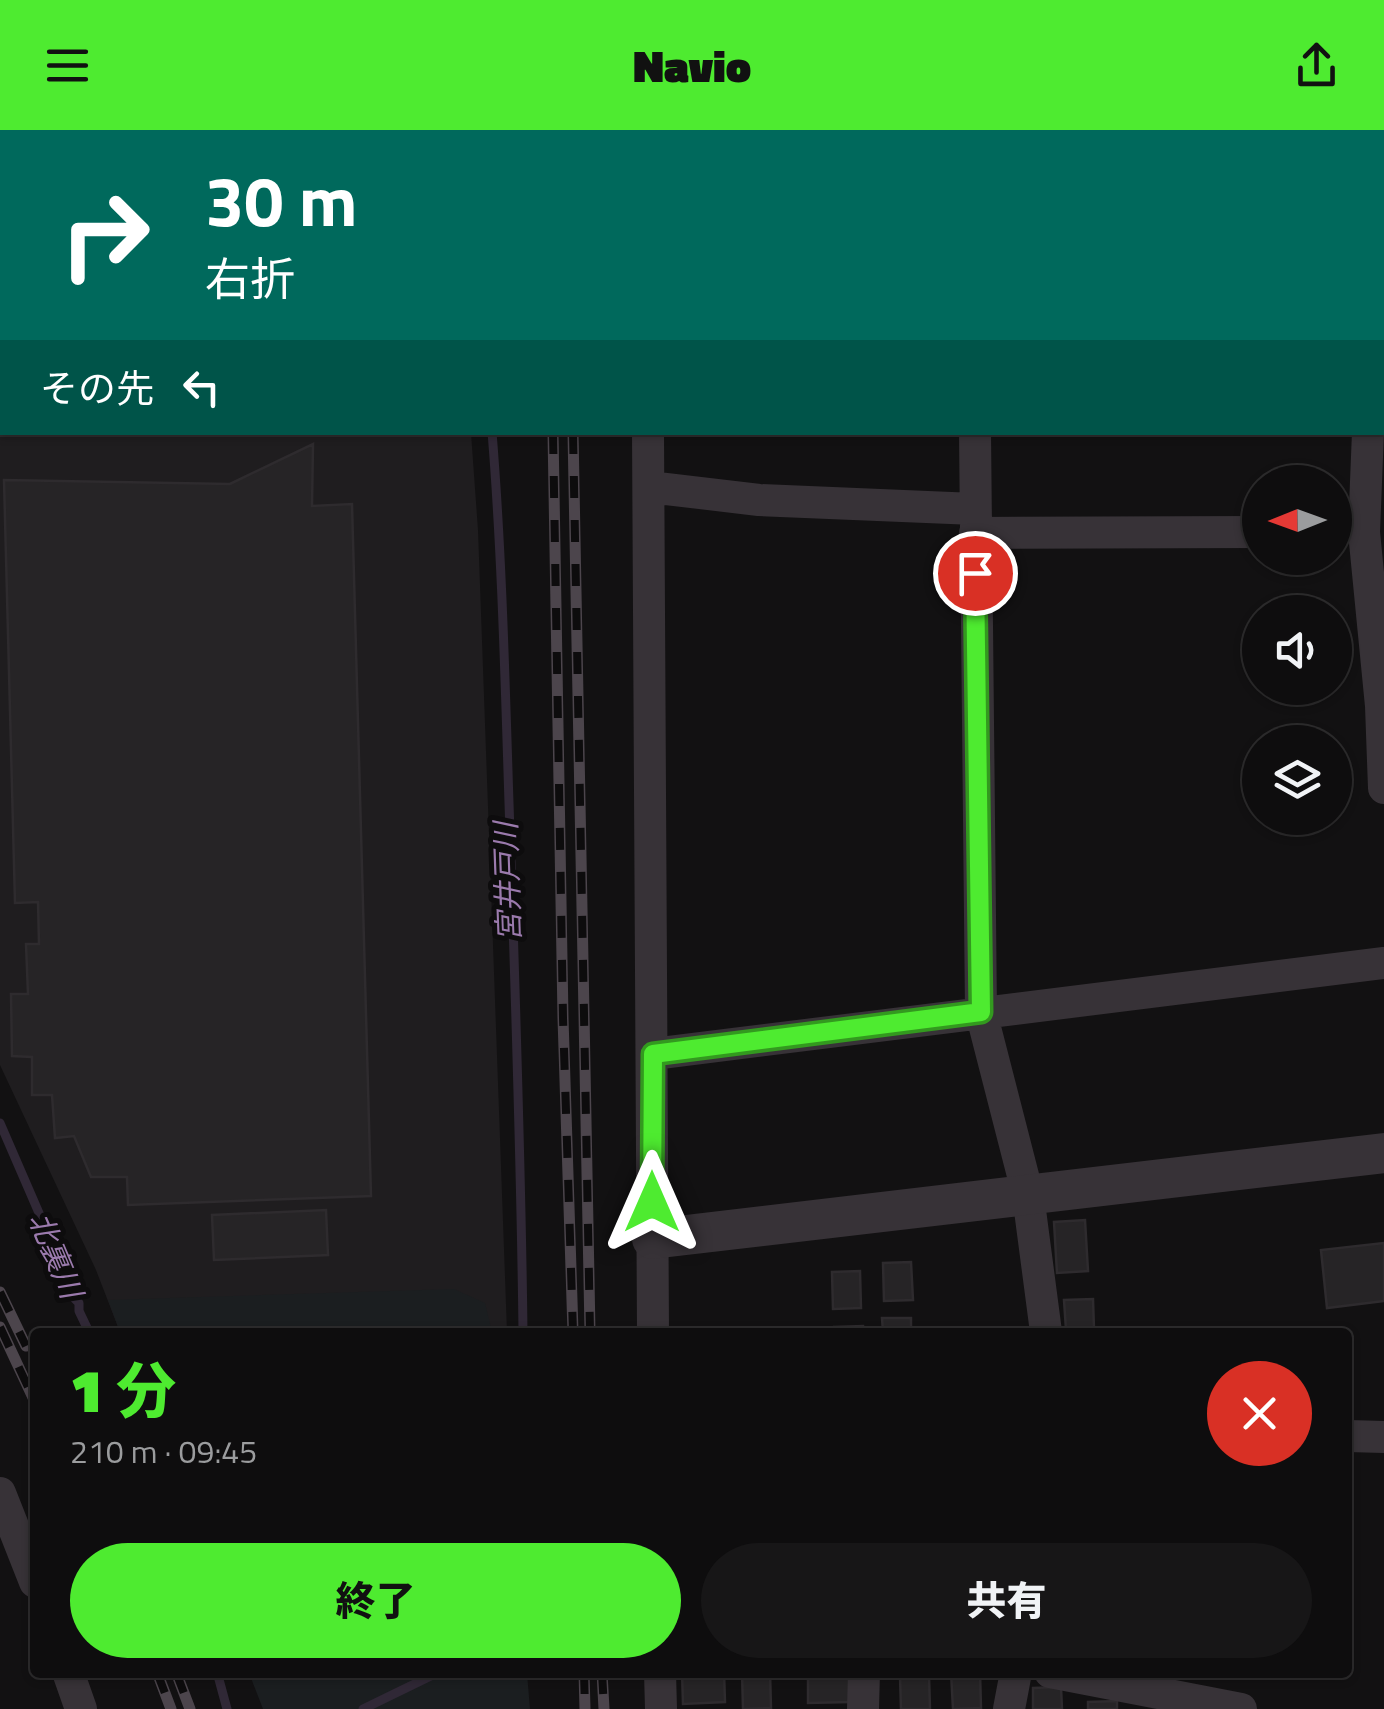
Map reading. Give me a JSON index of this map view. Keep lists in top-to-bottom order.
{
  "water": ["宮井戸川", "北裏川"],
  "north": "left",
  "page": {
    "header": "Navio",
    "turn": ["30 m", "右折"],
    "then": "その先",
    "heading": ["1 分", "210 m · 09:45"],
    "buttons": ["終了", "共有"]
  }
}
